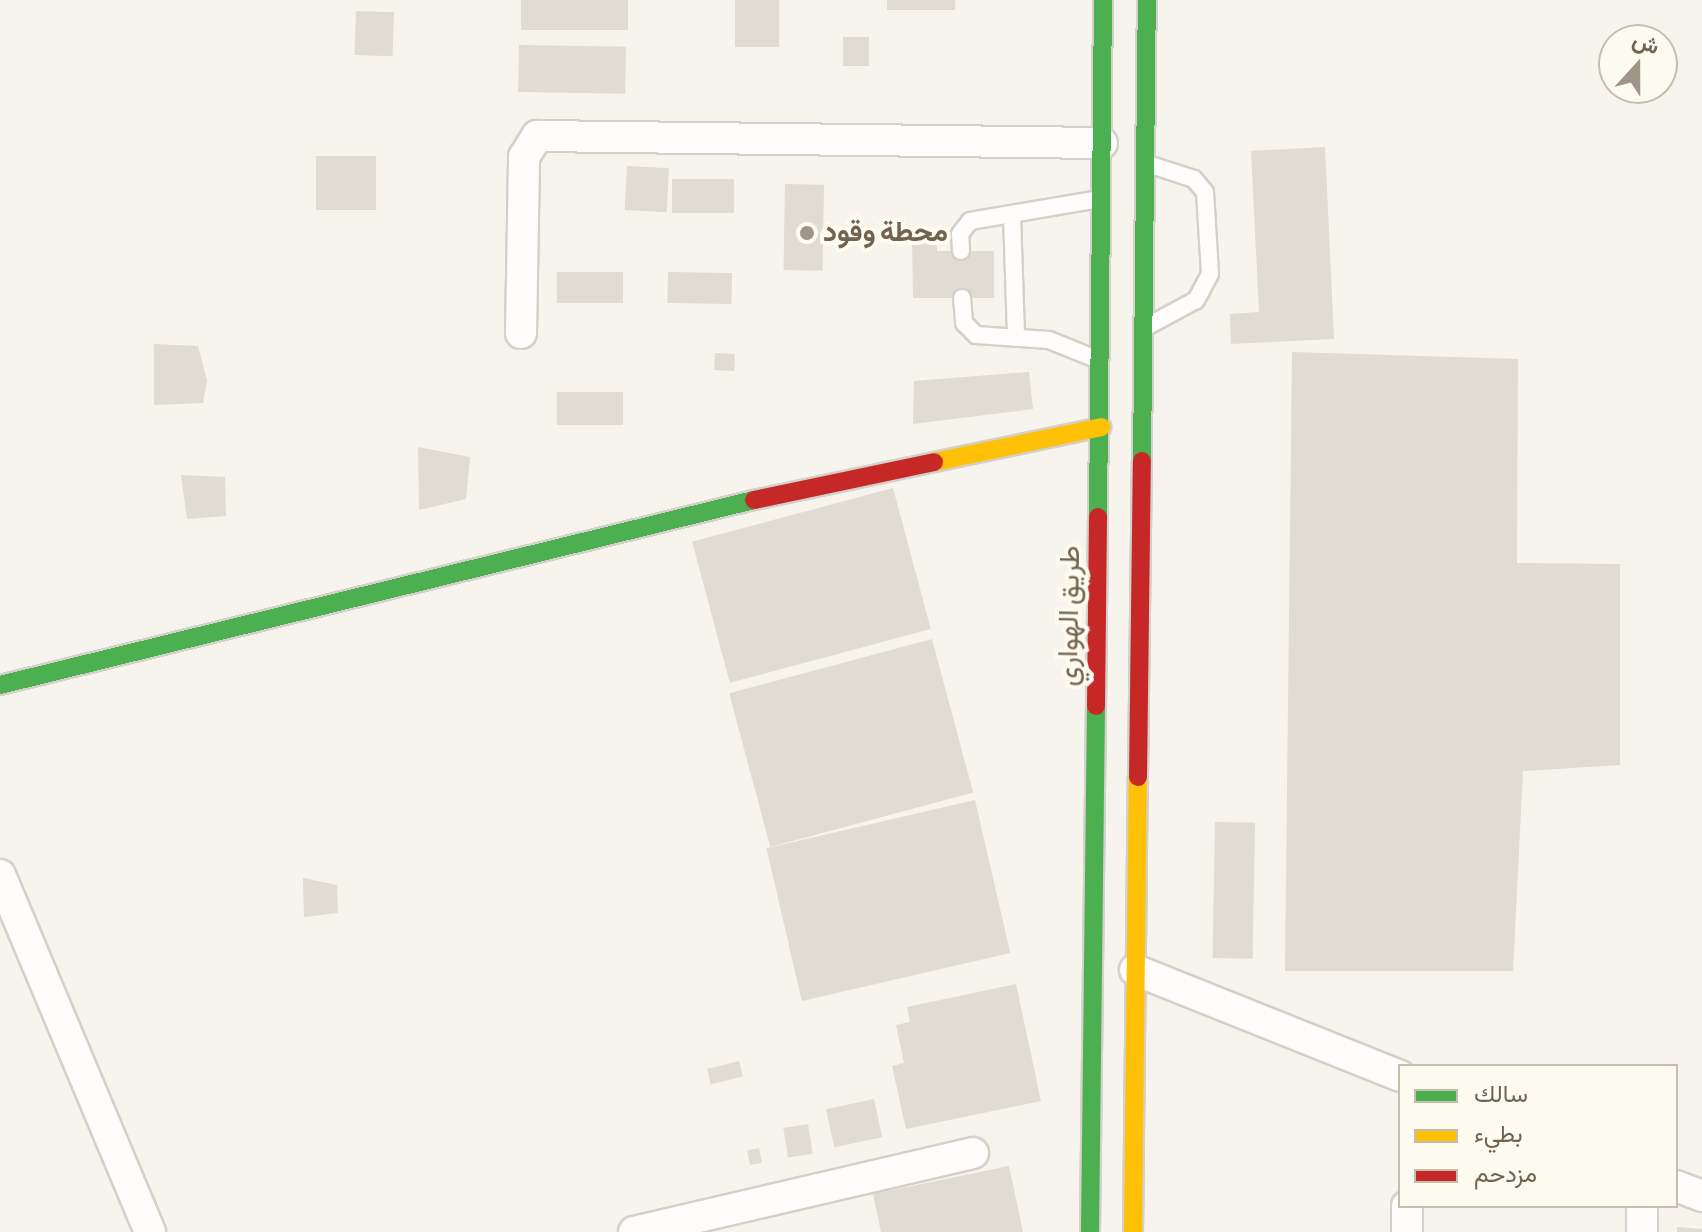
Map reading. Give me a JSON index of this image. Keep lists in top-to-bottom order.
{
  "streets": {
    "main road": ["طريق الهواري"]
  },
  "places": ["محطة وقود"],
  "legend": ["سالك", "بطيء", "مزدحم"],
  "north": "top"
}
